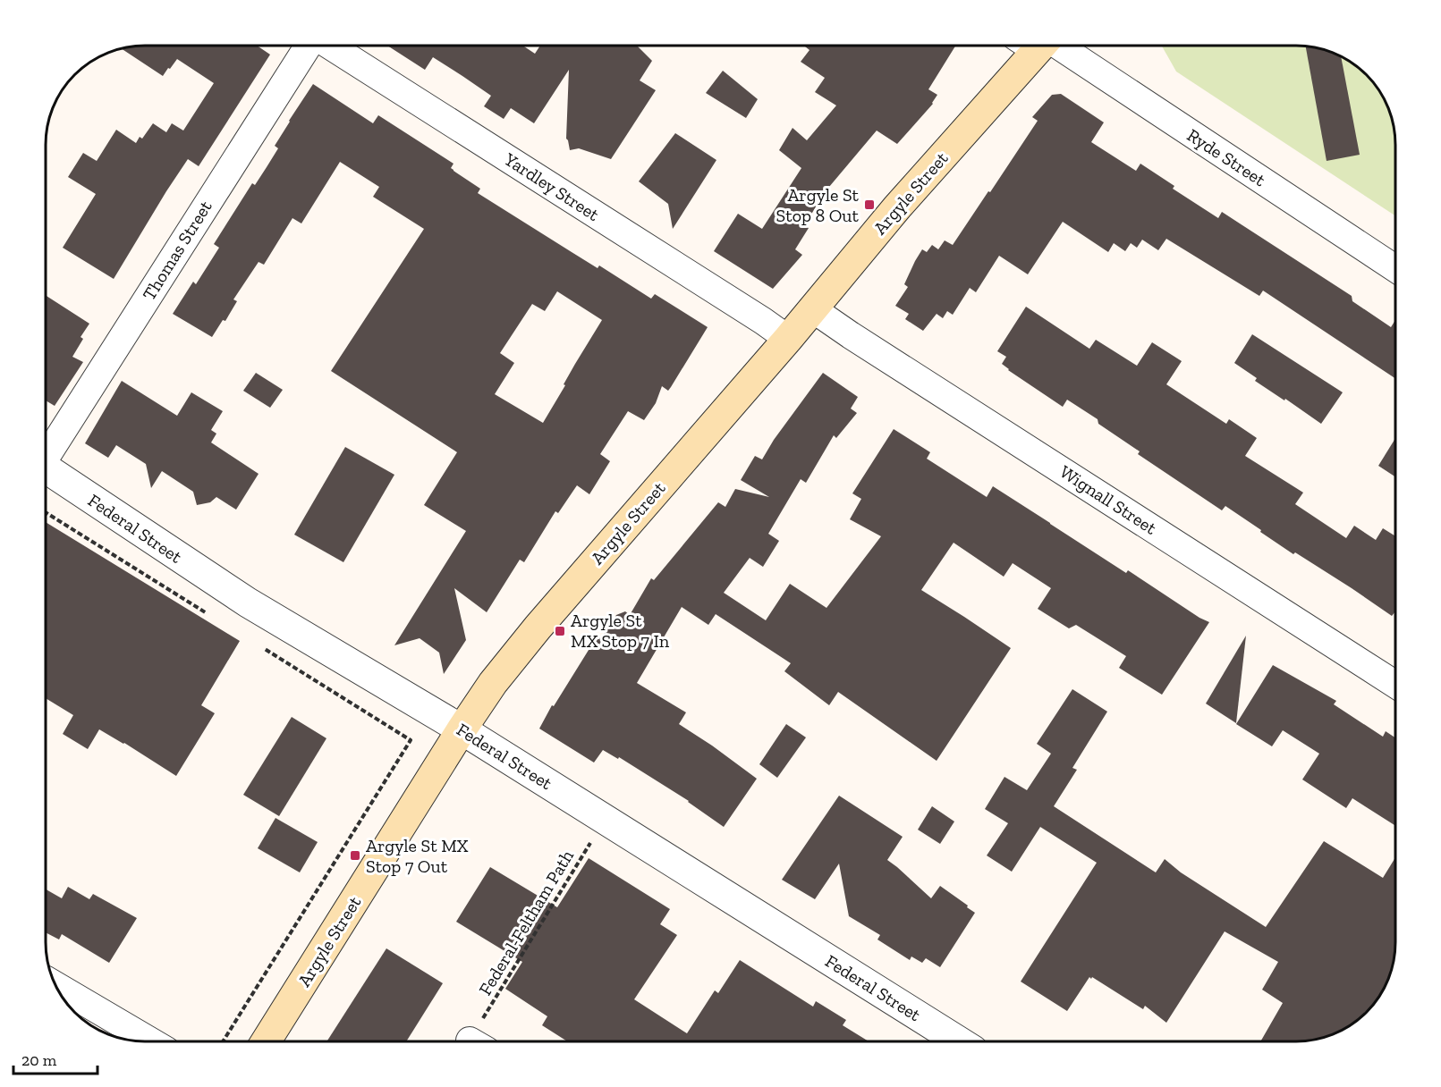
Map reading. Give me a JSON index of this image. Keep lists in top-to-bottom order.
{
  "streets": {
    "main road": ["Argyle Street"],
    "street": [
      "Ryde Street",
      "Yardley Street",
      "Thomas Street",
      "Wignall Street",
      "Federal Street"
    ],
    "path": ["Federal-Feltham Path"]
  },
  "crossings": [
    ["Yardley Street", "Argyle Street"],
    ["Argyle Street", "Wignall Street"],
    ["Argyle Street", "Federal Street"],
    ["Federal Street", "Federal-Feltham Path"]
  ],
  "places": {
    "transit": ["Argyle St Stop 8 Out", "Argyle St MX Stop 7 In", "Argyle St MX Stop 7 Out"]
  },
  "scale_bar": "20 m"
}
